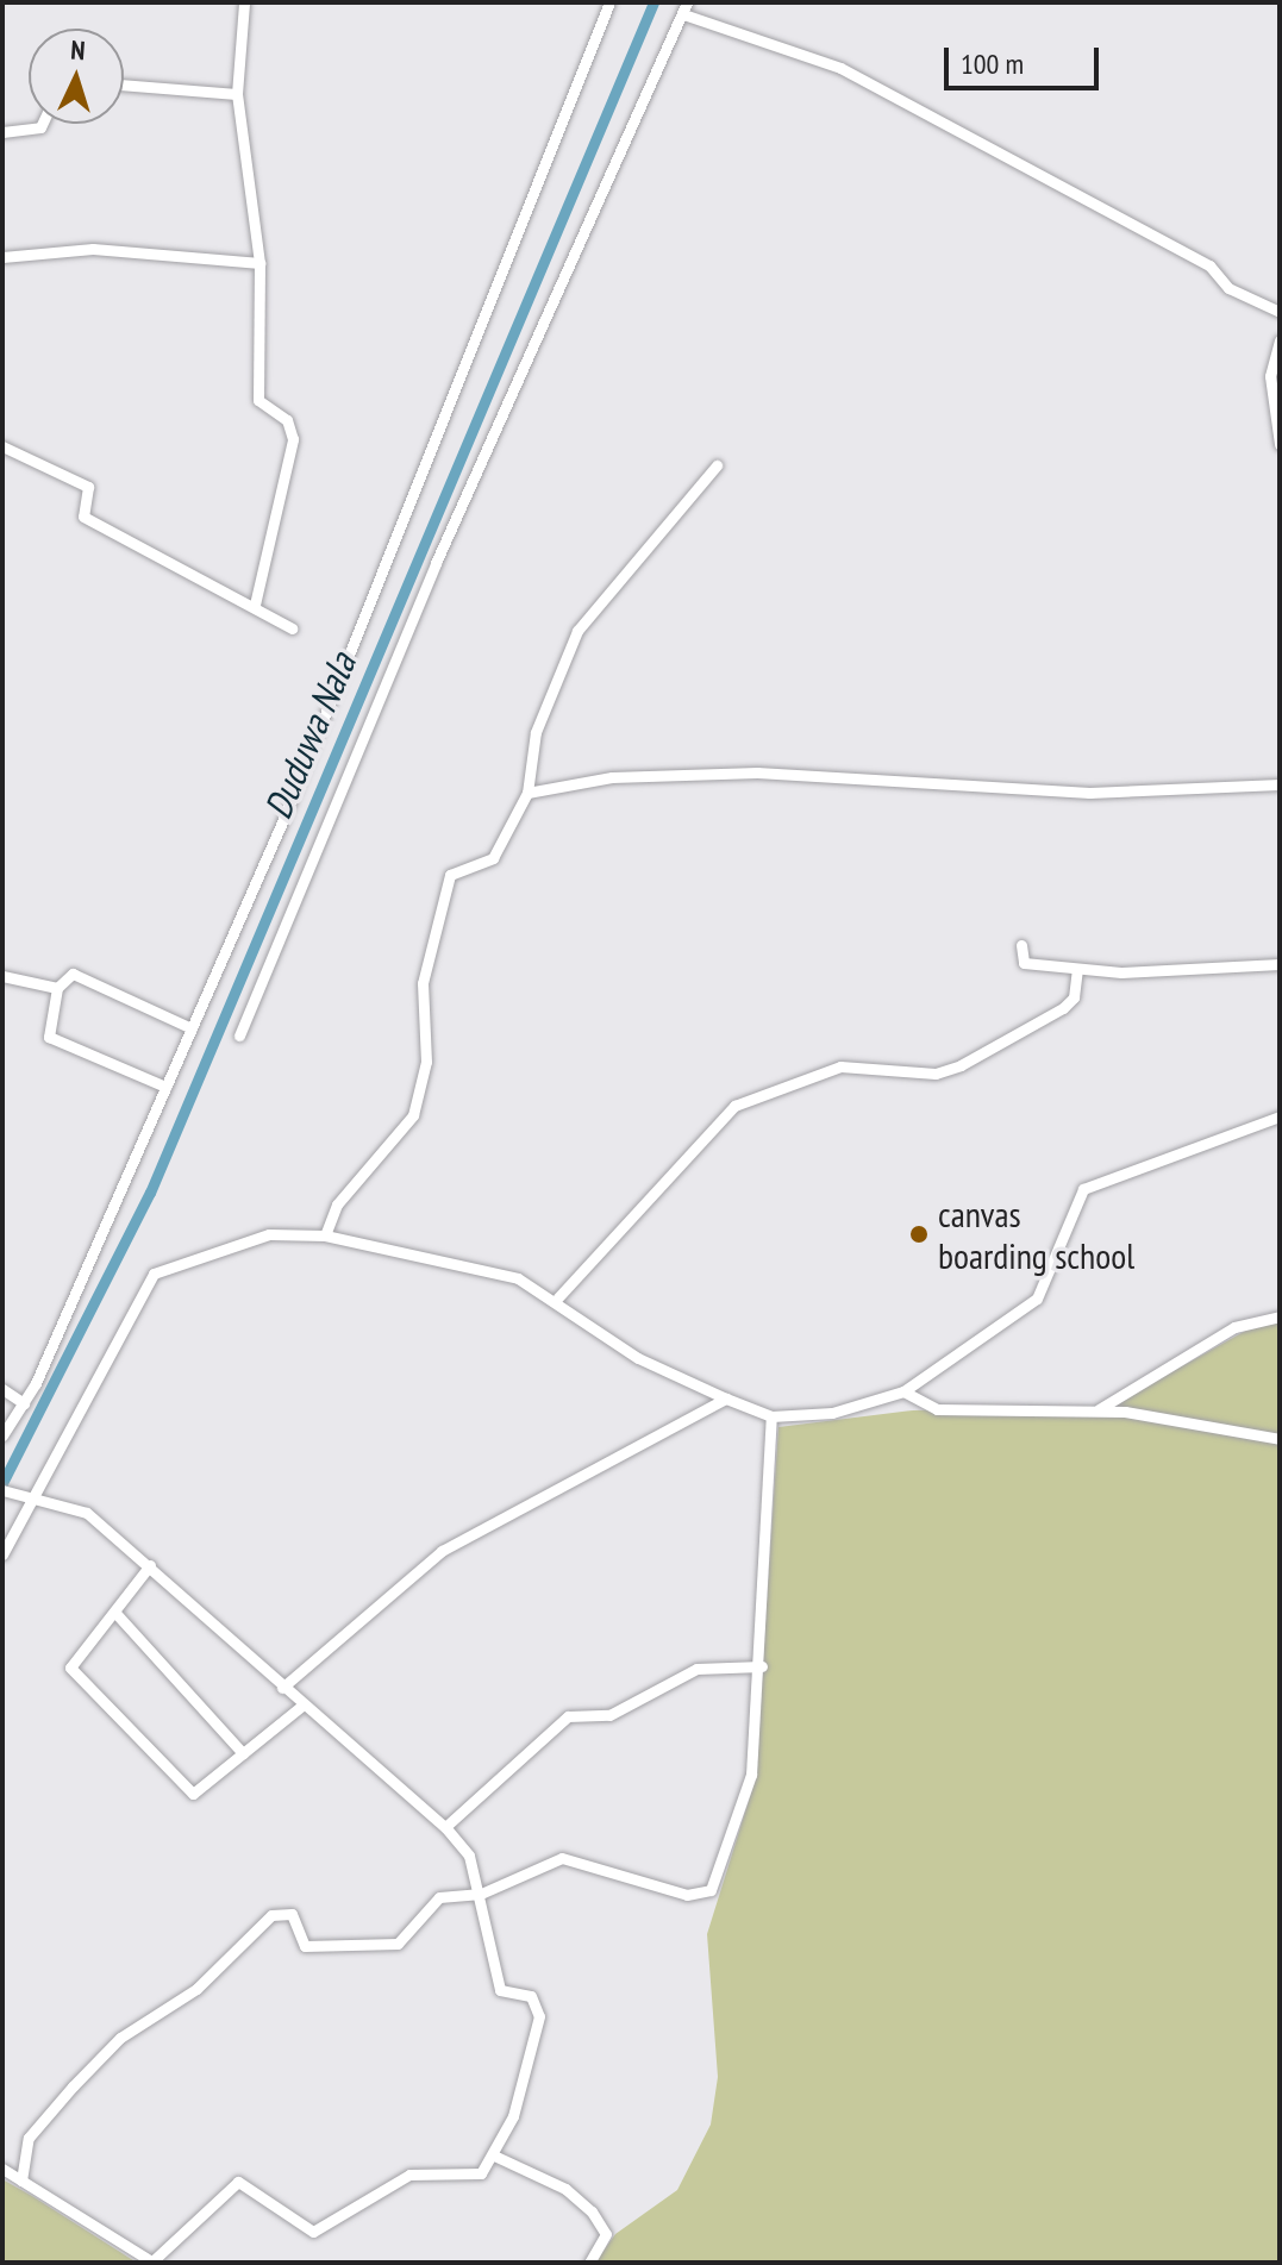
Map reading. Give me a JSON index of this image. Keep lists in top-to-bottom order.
{
  "water": ["Duduwa Nala"],
  "places": ["canvas boarding school"],
  "scale_bar": "100 m",
  "north": "top"
}
